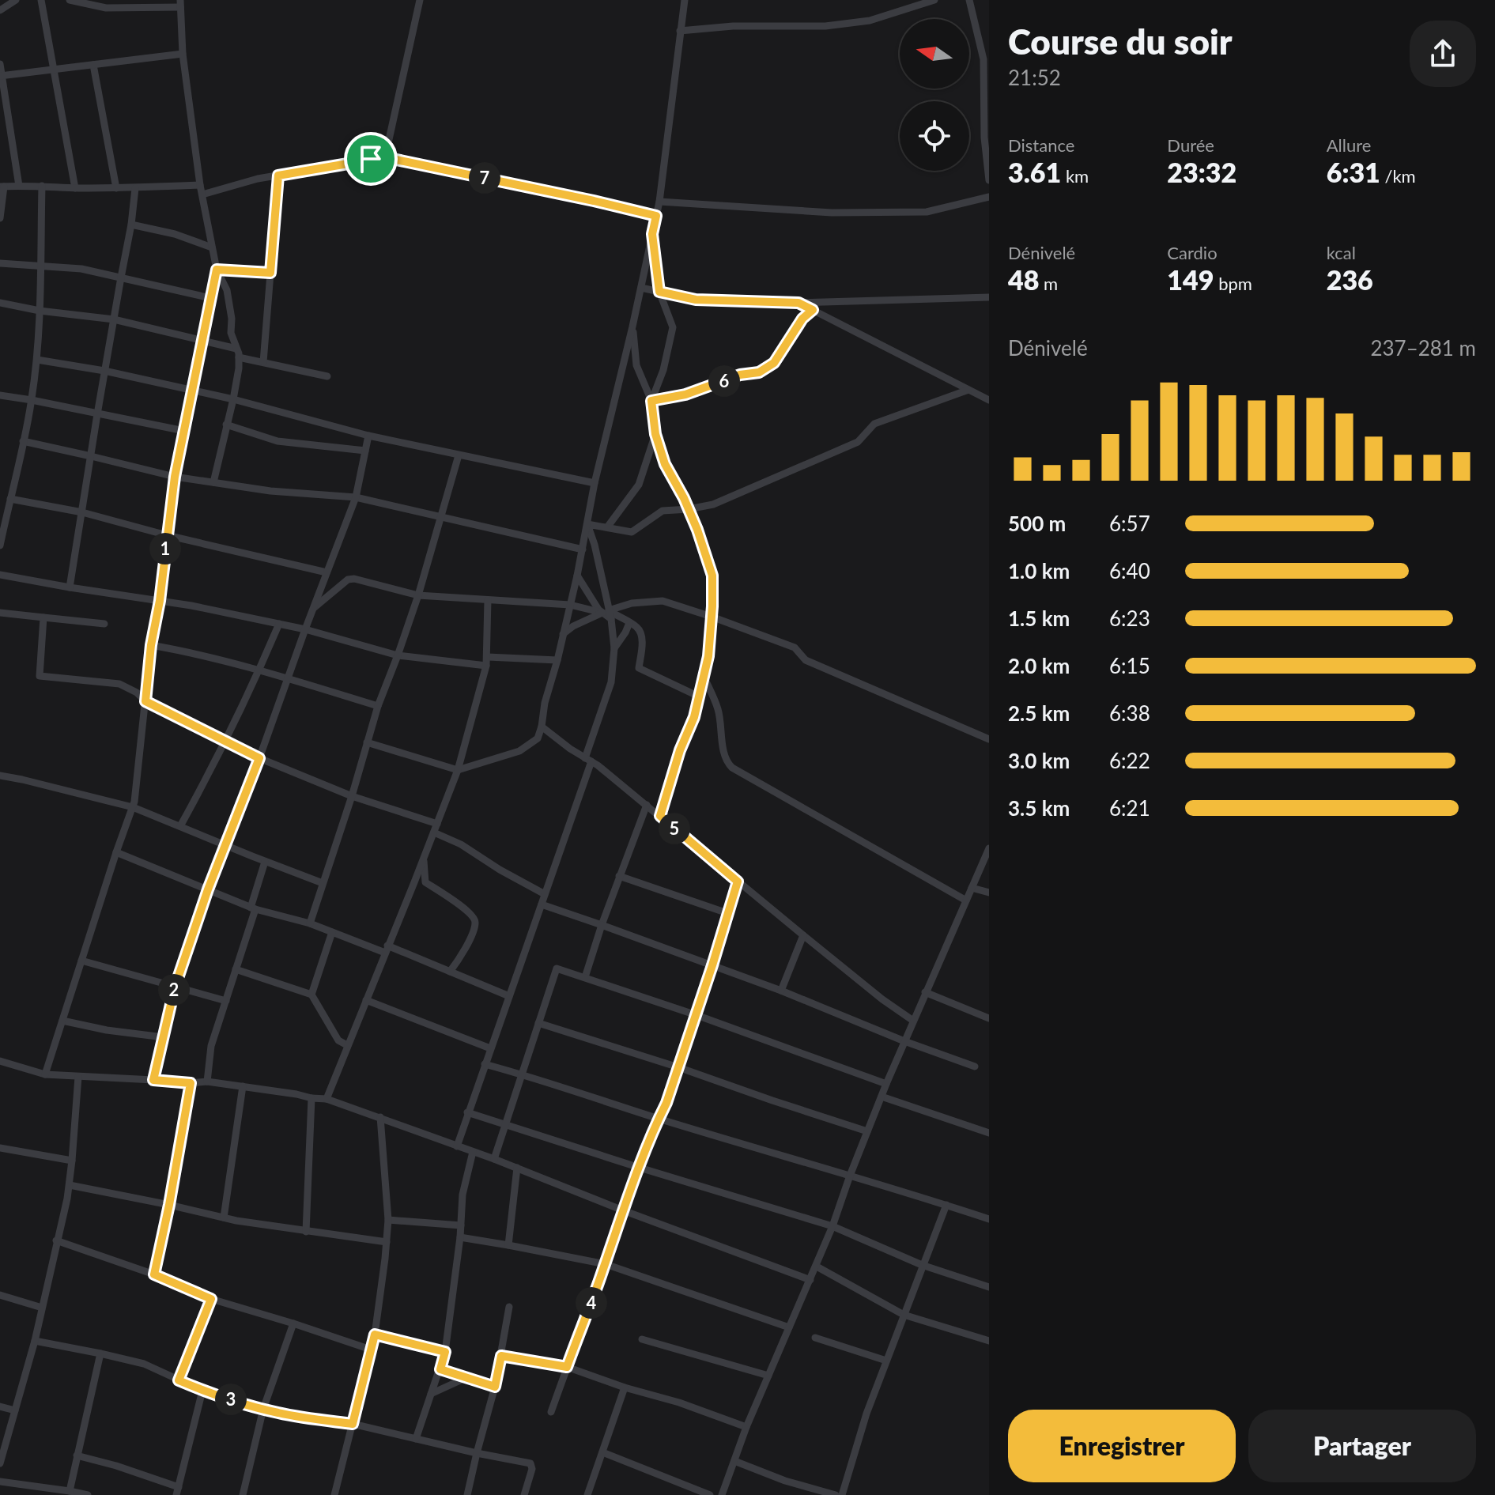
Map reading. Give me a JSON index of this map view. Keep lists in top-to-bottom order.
{
  "north": "left",
  "page": {
    "heading": ["Course du soir", "21:52"],
    "stats": [
      ["Distance", "3.61 km"],
      ["Durée", "23:32"],
      ["Allure", "6:31 /km"],
      ["Dénivelé", "48 m"],
      ["Cardio", "149 bpm"],
      ["kcal", "236"]
    ],
    "pins": [
      "7",
      "6",
      "1",
      "5",
      "2",
      "4",
      "3"
    ],
    "chart": ["Dénivelé", "237–281 m"],
    "list": [
      {
        "name": "500 m",
        "note": "6:57"
      },
      {
        "name": "1.0 km",
        "note": "6:40"
      },
      {
        "name": "1.5 km",
        "note": "6:23"
      },
      {
        "name": "2.0 km",
        "note": "6:15"
      },
      {
        "name": "2.5 km",
        "note": "6:38"
      },
      {
        "name": "3.0 km",
        "note": "6:22"
      },
      {
        "name": "3.5 km",
        "note": "6:21"
      }
    ],
    "buttons": ["Enregistrer", "Partager"]
  }
}
